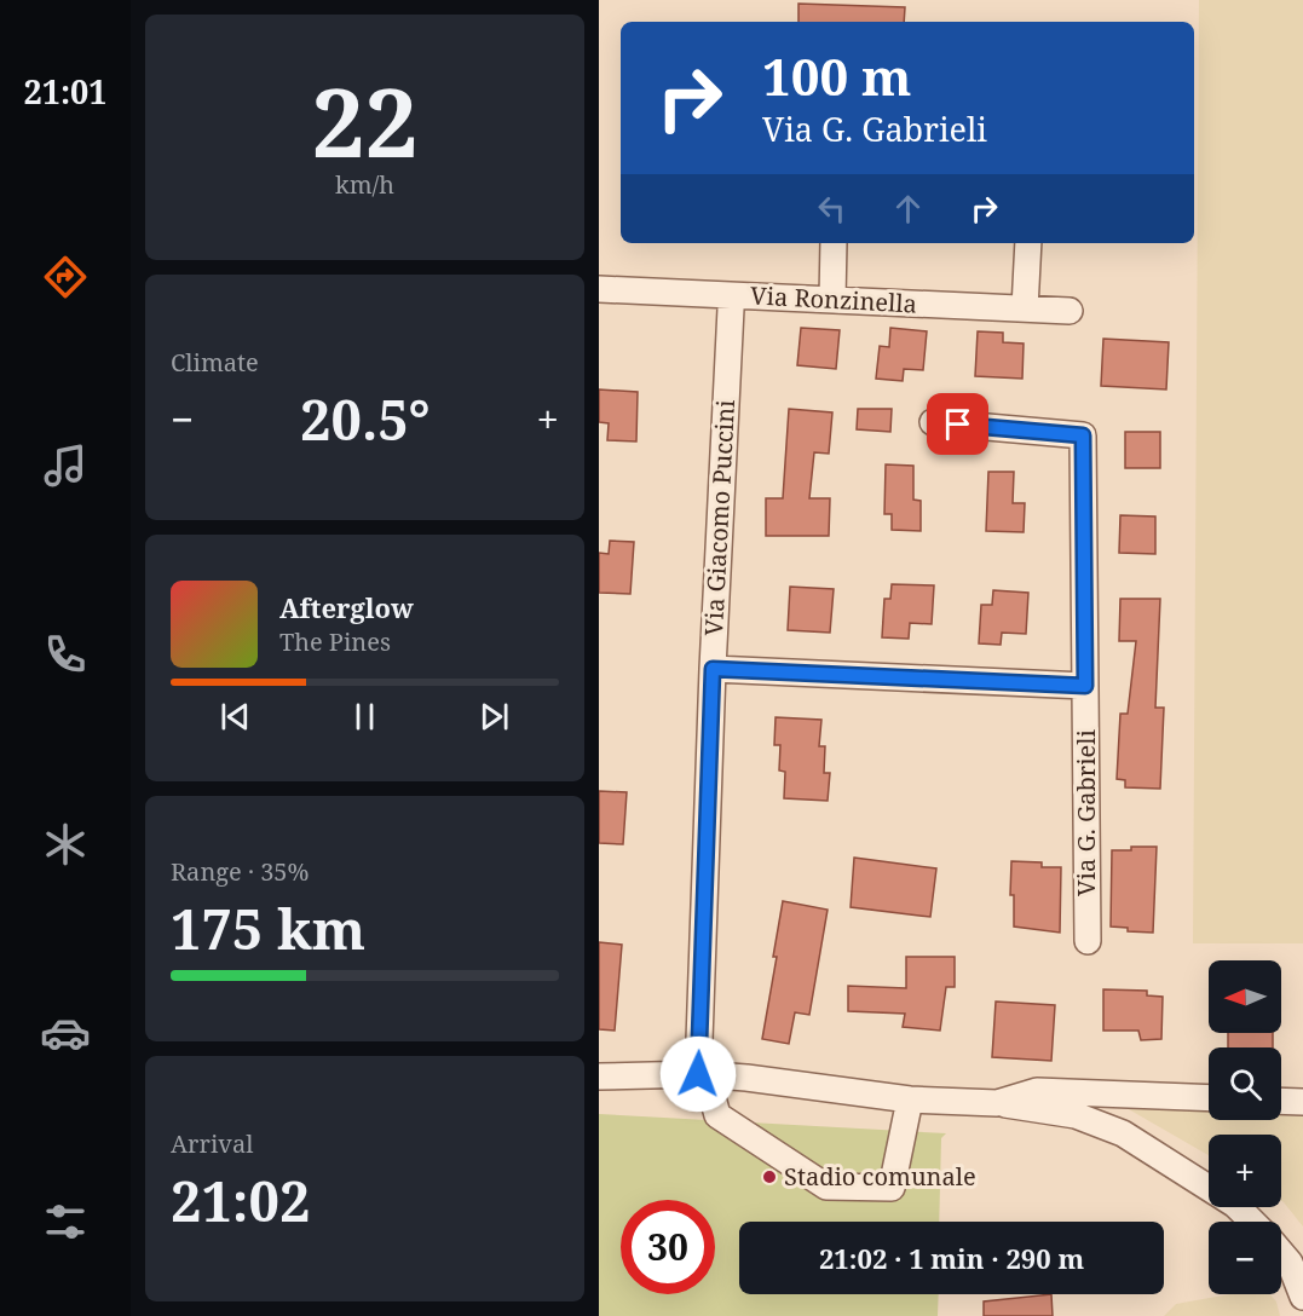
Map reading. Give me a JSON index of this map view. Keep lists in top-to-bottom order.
{
  "streets": {
    "street": ["Via Ronzinella", "Via Giacomo Puccini", "Via G. Gabrieli"]
  },
  "places": ["Stadio comunale"],
  "north": "left",
  "page": {
    "tabs": "21:01",
    "tile": [
      ["22", "km/h"],
      "Climate",
      ["Range · 35%", "175 km"],
      ["Arrival", "21:02"]
    ],
    "turn": ["100 m", "Via G. Gabrieli"],
    "heat": ["−", "20.5°", "+"],
    "song": ["Afterglow", "The Pines"],
    "map_buttons": ["+", "−"],
    "limit": "30",
    "trip": "21:02 · 1 min · 290 m"
  }
}
